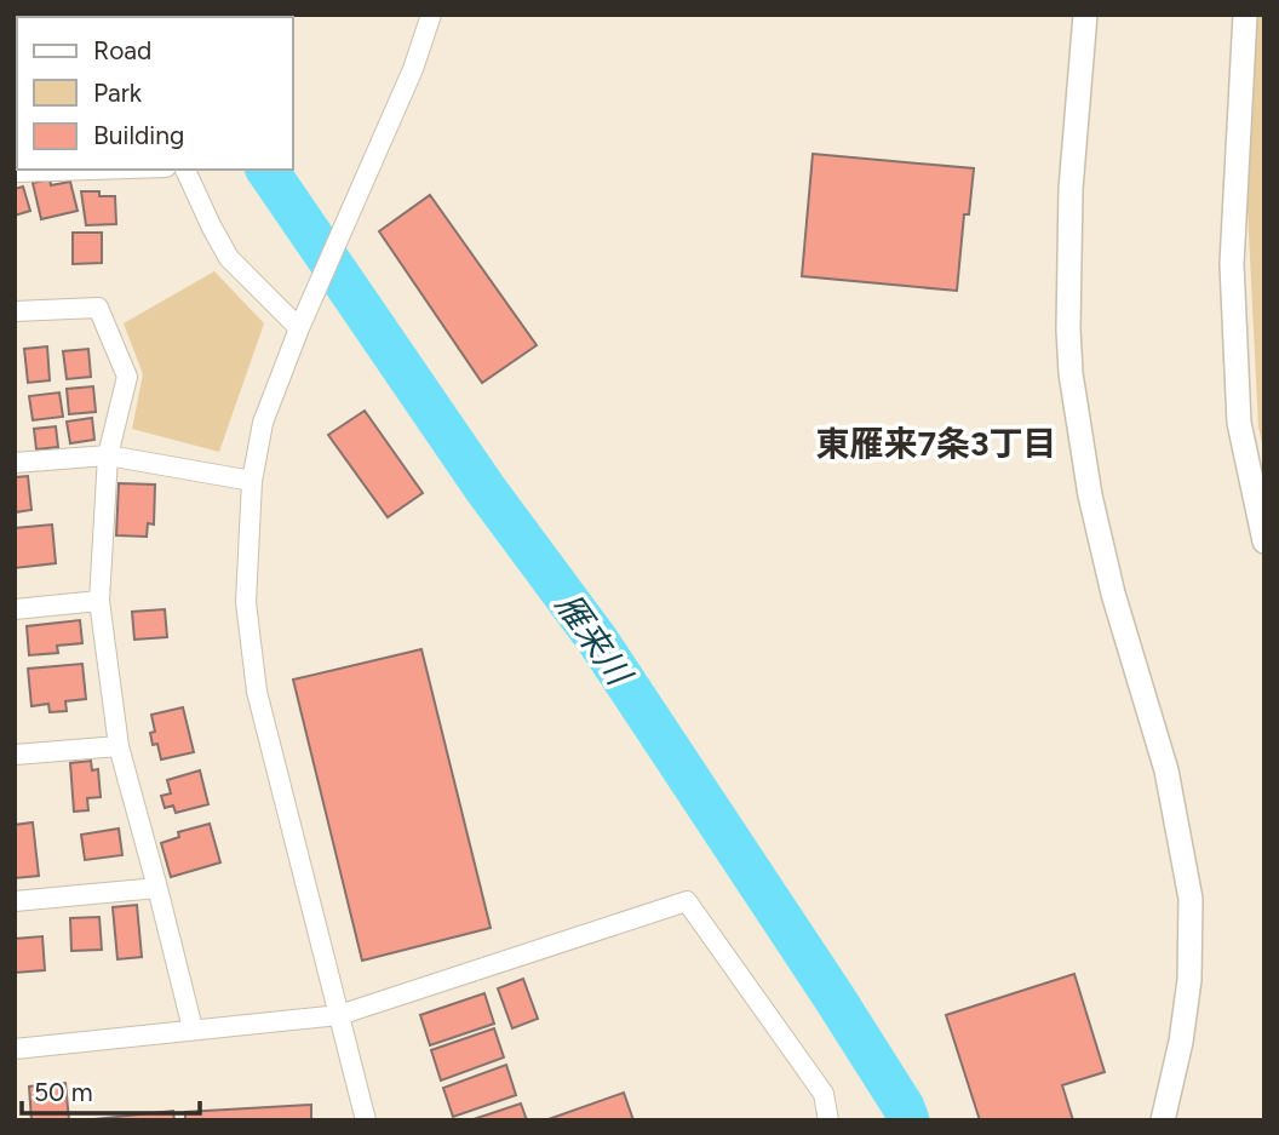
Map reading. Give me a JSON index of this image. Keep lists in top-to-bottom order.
{
  "districts": ["東雁来7条3丁目"],
  "water": ["雁来川"],
  "legend": ["Road", "Park", "Building"],
  "scale_bar": "50 m"
}
